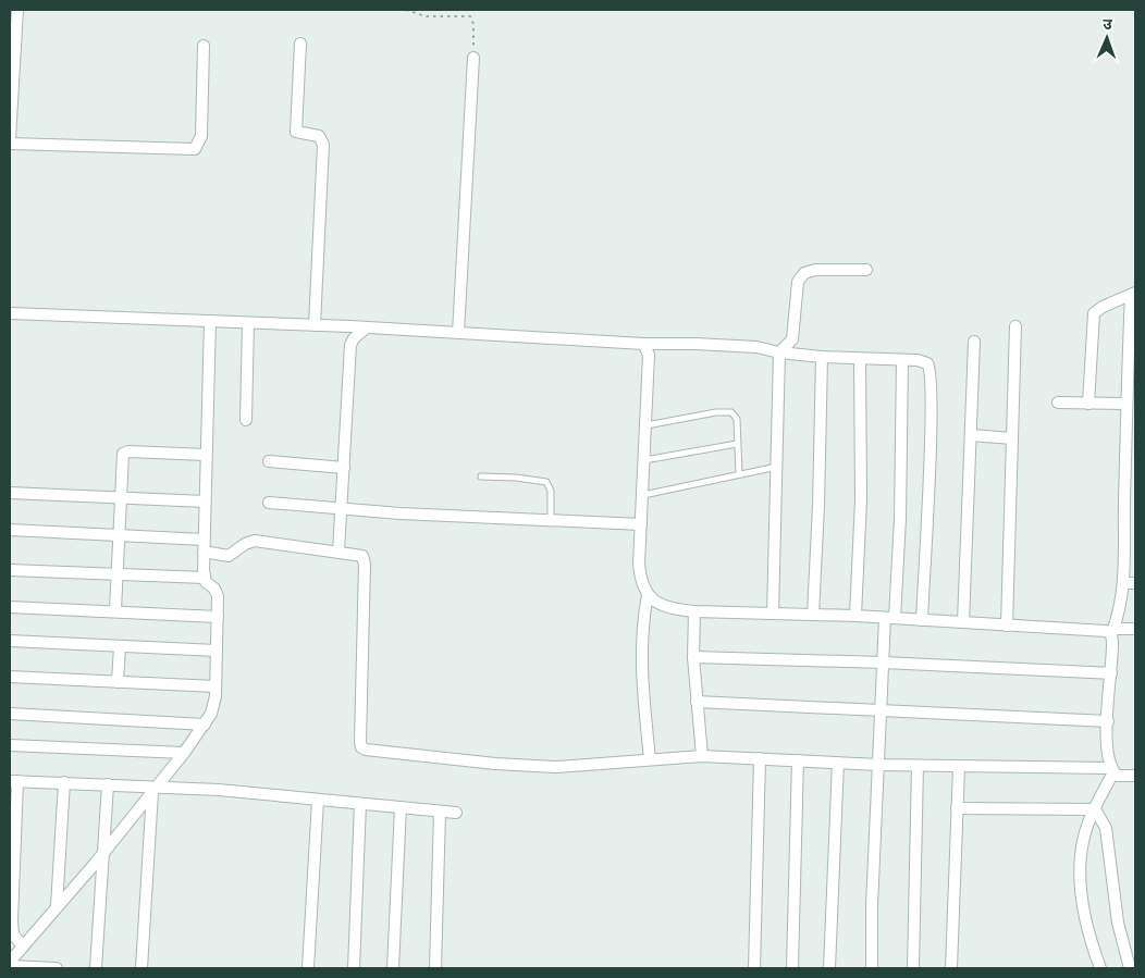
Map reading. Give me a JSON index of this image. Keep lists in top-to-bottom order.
{
  "north": "top"
}
